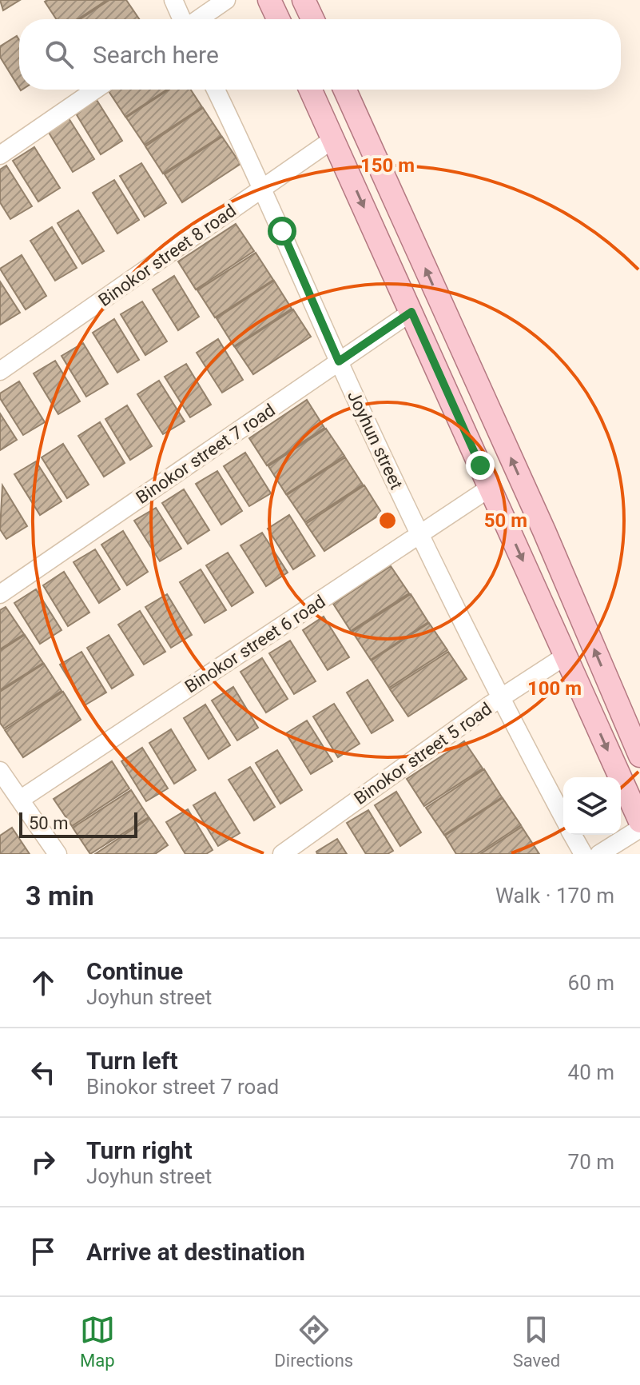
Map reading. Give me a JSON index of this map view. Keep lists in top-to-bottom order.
{
  "streets": {
    "street": [
      "Binokor street 8 road",
      "Joyhun street",
      "Binokor street 7 road",
      "Binokor street 6 road",
      "Binokor street 5 road"
    ]
  },
  "crossings": [
    ["Binokor street 8 road", "Joyhun street"],
    ["Joyhun street", "Binokor street 7 road"],
    ["Joyhun street", "Binokor street 6 road"],
    ["Joyhun street", "Binokor street 5 road"]
  ],
  "scale_bar": "50 m",
  "page": {
    "search": "Search here",
    "scale": "50 m",
    "heading": ["3 min", "Walk · 170 m"],
    "list": [
      ["Continue", "Joyhun street", "60 m"],
      ["Turn left", "Binokor street 7 road", "40 m"],
      ["Turn right", "Joyhun street", "70 m"],
      "Arrive at destination"
    ],
    "nav": ["Map", "Directions", "Saved"]
  },
  "rings": ["150 m", "50 m", "100 m"]
}
